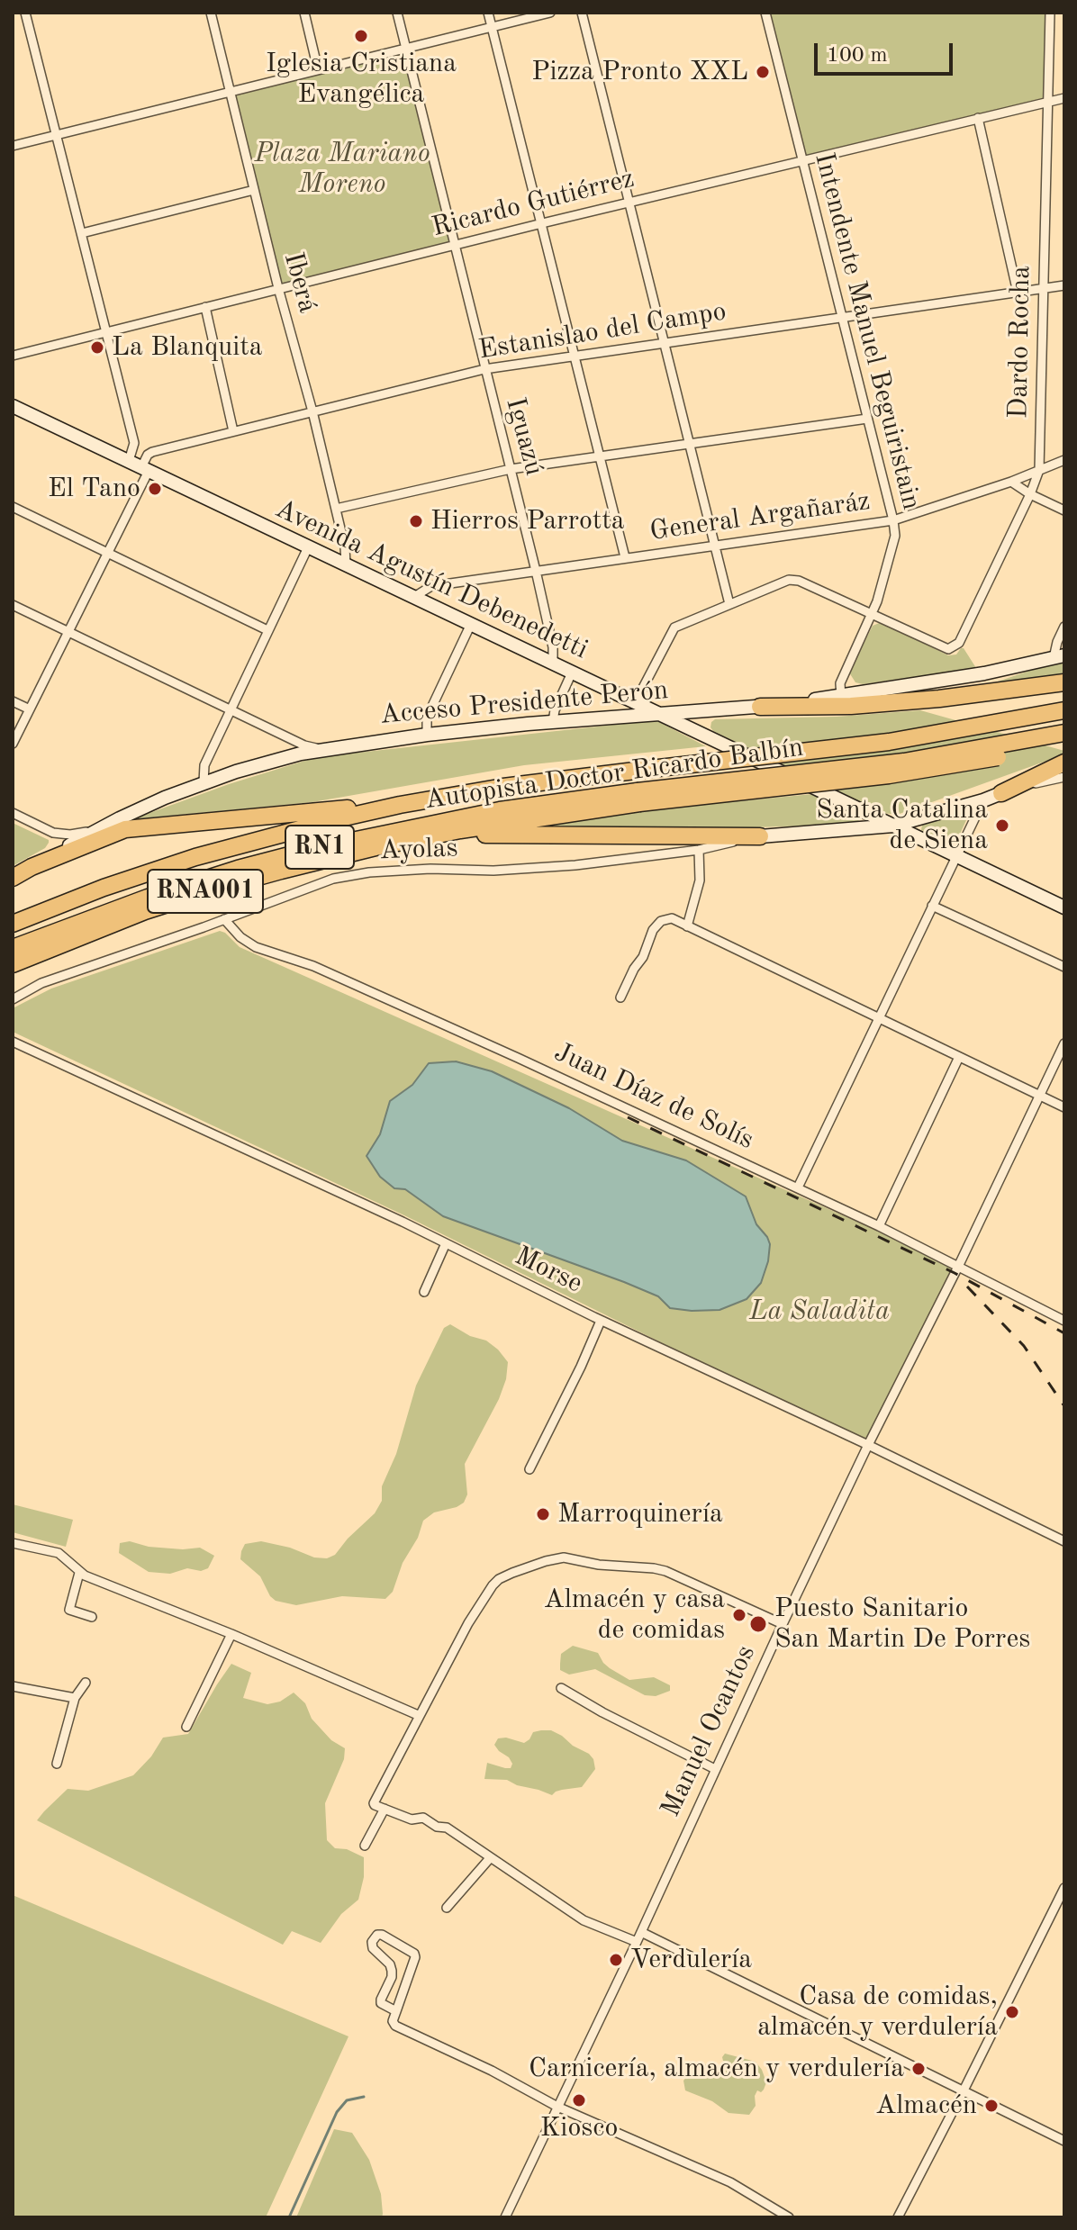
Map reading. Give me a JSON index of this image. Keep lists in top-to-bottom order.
{
  "streets": {
    "highway": [
      "Acceso Presidente Perón",
      "Autopista Doctor Ricardo Balbín",
      "RN1",
      "RNA001"
    ],
    "main road": ["Avenida Agustín Debenedetti"],
    "street": [
      "Ricardo Gutiérrez",
      "Iberá",
      "Estanislao del Campo",
      "Intendente Manuel Beguiristain",
      "Dardo Rocha",
      "Iguazú",
      "General Argañaráz",
      "Ayolas",
      "Juan Díaz de Solís",
      "Morse",
      "Manuel Ocantos"
    ]
  },
  "crossings": [
    ["Ricardo Gutiérrez", "Iberá"],
    ["Ricardo Gutiérrez", "Intendente Manuel Beguiristain"],
    ["Ricardo Gutiérrez", "Dardo Rocha"],
    ["Ricardo Gutiérrez", "Iguazú"],
    ["Iberá", "Estanislao del Campo"],
    ["Iberá", "Avenida Agustín Debenedetti"],
    ["Estanislao del Campo", "Intendente Manuel Beguiristain"],
    ["Estanislao del Campo", "Dardo Rocha"],
    ["Estanislao del Campo", "Iguazú"],
    ["Estanislao del Campo", "Avenida Agustín Debenedetti"],
    ["Intendente Manuel Beguiristain", "Dardo Rocha"],
    ["Intendente Manuel Beguiristain", "General Argañaráz"],
    ["Intendente Manuel Beguiristain", "Acceso Presidente Perón"],
    ["Dardo Rocha", "General Argañaráz"],
    ["Iguazú", "General Argañaráz"],
    ["Iguazú", "Avenida Agustín Debenedetti"],
    ["General Argañaráz", "Avenida Agustín Debenedetti"],
    ["Avenida Agustín Debenedetti", "Acceso Presidente Perón"],
    ["Autopista Doctor Ricardo Balbín", "RNA001"],
    ["Ayolas", "Juan Díaz de Solís"],
    ["Juan Díaz de Solís", "Manuel Ocantos"],
    ["Morse", "Manuel Ocantos"]
  ],
  "parks": ["Plaza Mariano Moreno", "La Saladita"],
  "places": [
    "Iglesia Cristiana Evangélica",
    "Pizza Pronto XXL",
    "La Blanquita",
    "El Tano",
    "Hierros Parrotta",
    "Santa Catalina de Siena",
    "Marroquinería",
    "Almacén y casa de comidas",
    "Puesto Sanitario San Martin De Porres",
    "Verdulería",
    "Casa de comidas, almacén y verdulería",
    "Carnicería, almacén y verdulería",
    "Kiosco",
    "Almacén"
  ],
  "scale_bar": "100 m"
}
